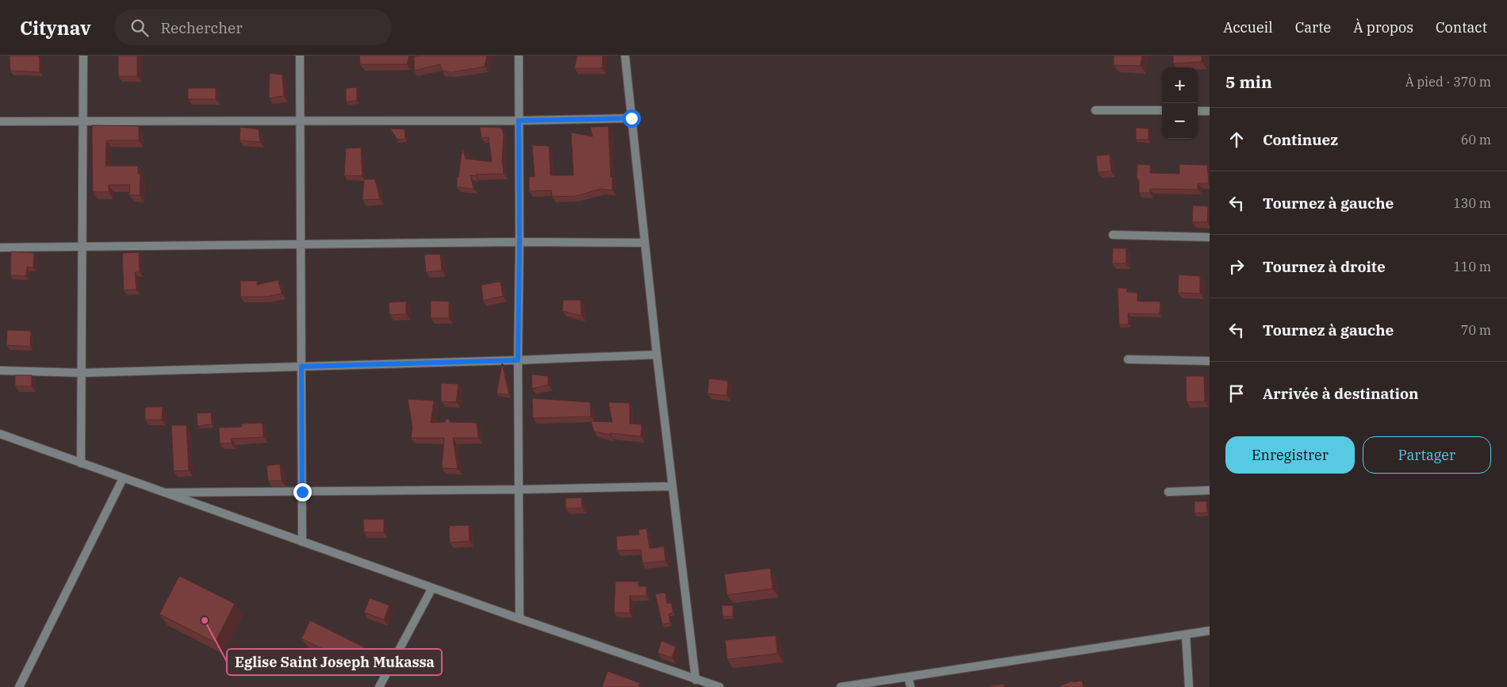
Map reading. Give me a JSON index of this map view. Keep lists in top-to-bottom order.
{
  "places": ["Eglise Saint Joseph Mukassa"],
  "page": {
    "header": "Citynav",
    "search": "Rechercher",
    "nav": [
      "Accueil",
      "Carte",
      "À propos",
      "Contact"
    ],
    "heading": ["5 min", "À pied · 370 m"],
    "map_buttons": ["+", "−"],
    "list": [
      ["Continuez", "60 m"],
      ["Tournez à gauche", "130 m"],
      ["Tournez à droite", "110 m"],
      ["Tournez à gauche", "70 m"],
      "Arrivée à destination"
    ],
    "buttons": ["Enregistrer", "Partager"]
  }
}
